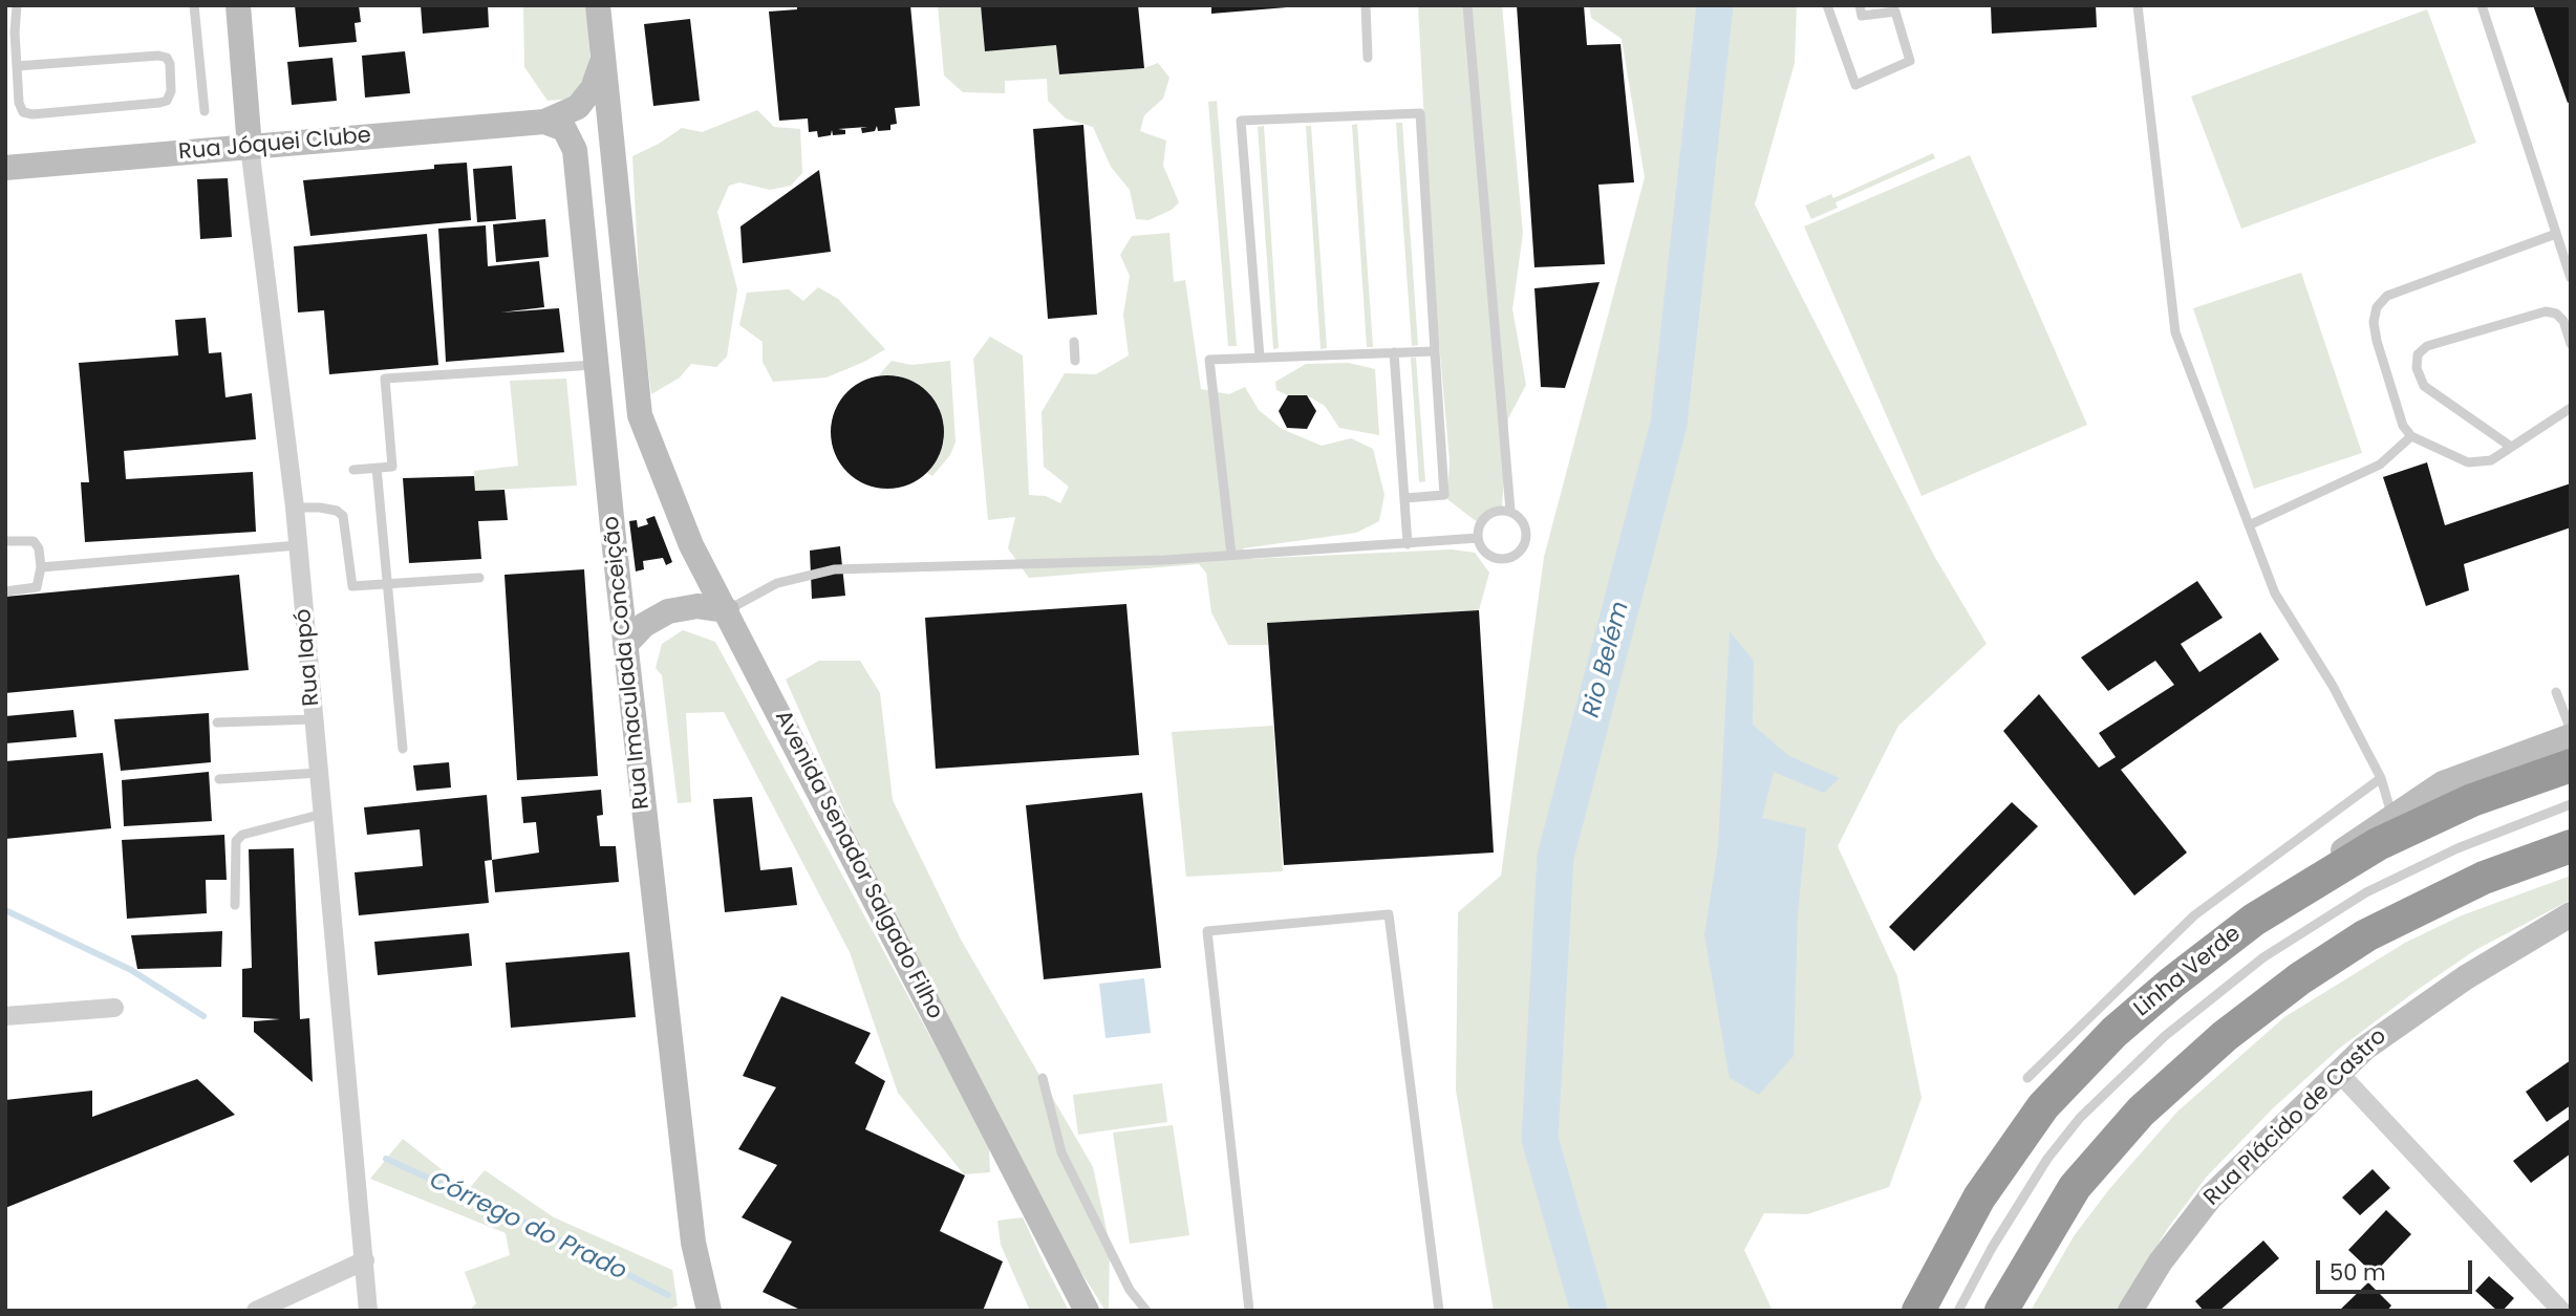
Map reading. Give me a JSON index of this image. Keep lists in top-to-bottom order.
{
  "streets": {
    "highway": ["Linha Verde"],
    "main road": [
      "Rua Jóquei Clube",
      "Rua Iapó",
      "Rua Imaculada Conceição",
      "Avenida Senador Salgado Filho",
      "Rua Plácido de Castro"
    ]
  },
  "crossings": [
    ["Rua Jóquei Clube", "Rua Iapó"],
    ["Rua Jóquei Clube", "Rua Imaculada Conceição"]
  ],
  "water": ["Rio Belém", "Córrego do Prado"],
  "scale_bar": "50 m"
}
